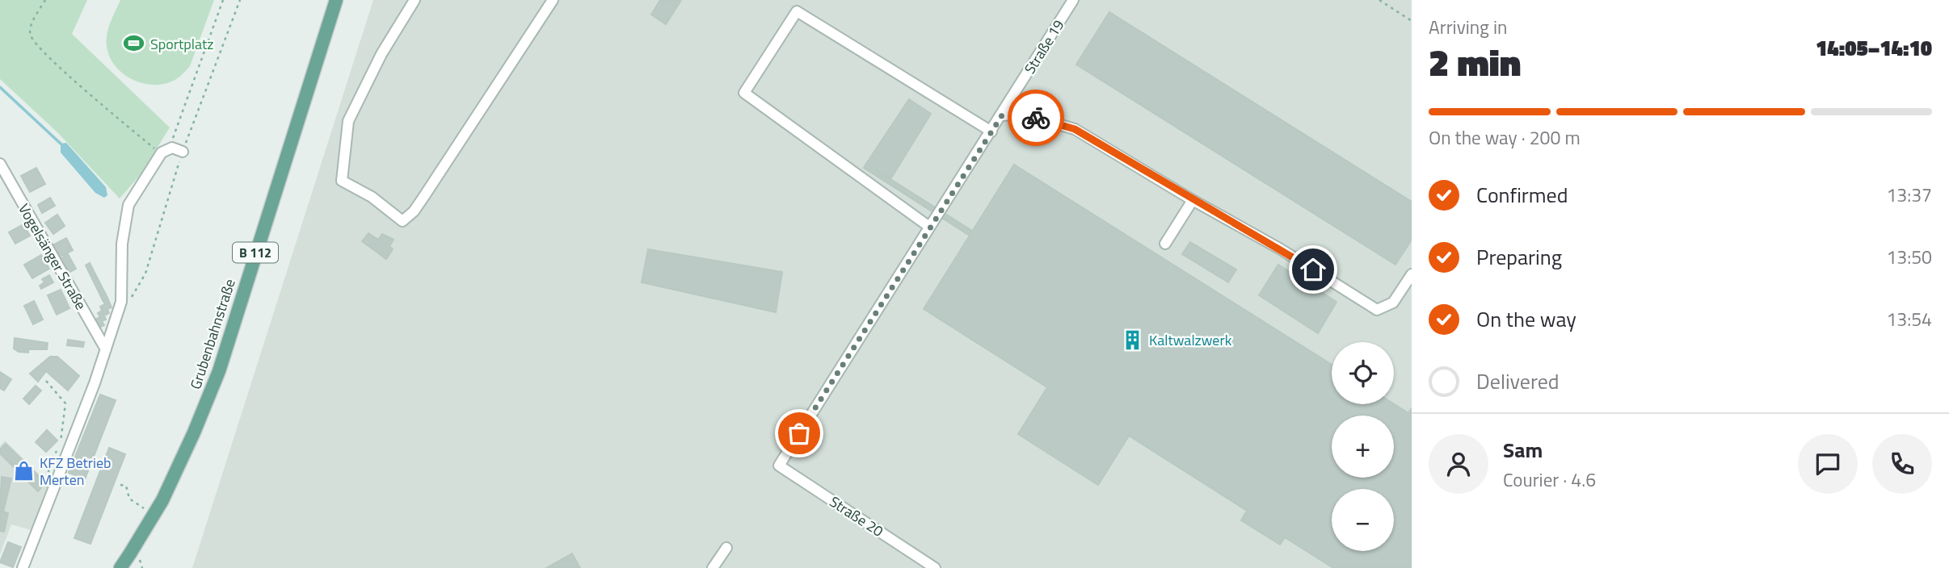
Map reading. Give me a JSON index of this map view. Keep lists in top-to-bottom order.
{
  "streets": {
    "main road": ["B 112", "Grubenbahnstraße"],
    "street": ["Straße 19", "Vogelsänger Straße", "Straße 20"]
  },
  "crossings": [
    ["Straße 19", "Straße 20"]
  ],
  "places": {
    "sports": ["Sportplatz"],
    "building": ["Kaltwalzwerk"],
    "shop": ["KFZ Betrieb Merten"]
  },
  "page": {
    "heading": ["2 min", "Arriving in", "14:05–14:10"],
    "panel": ["Sam", "Courier · 4.6"],
    "bar": "On the way · 200 m",
    "list": [
      ["Confirmed", "13:37"],
      ["Preparing", "13:50"],
      ["On the way", "13:54"],
      "Delivered"
    ],
    "map_buttons": ["+", "−"]
  }
}
